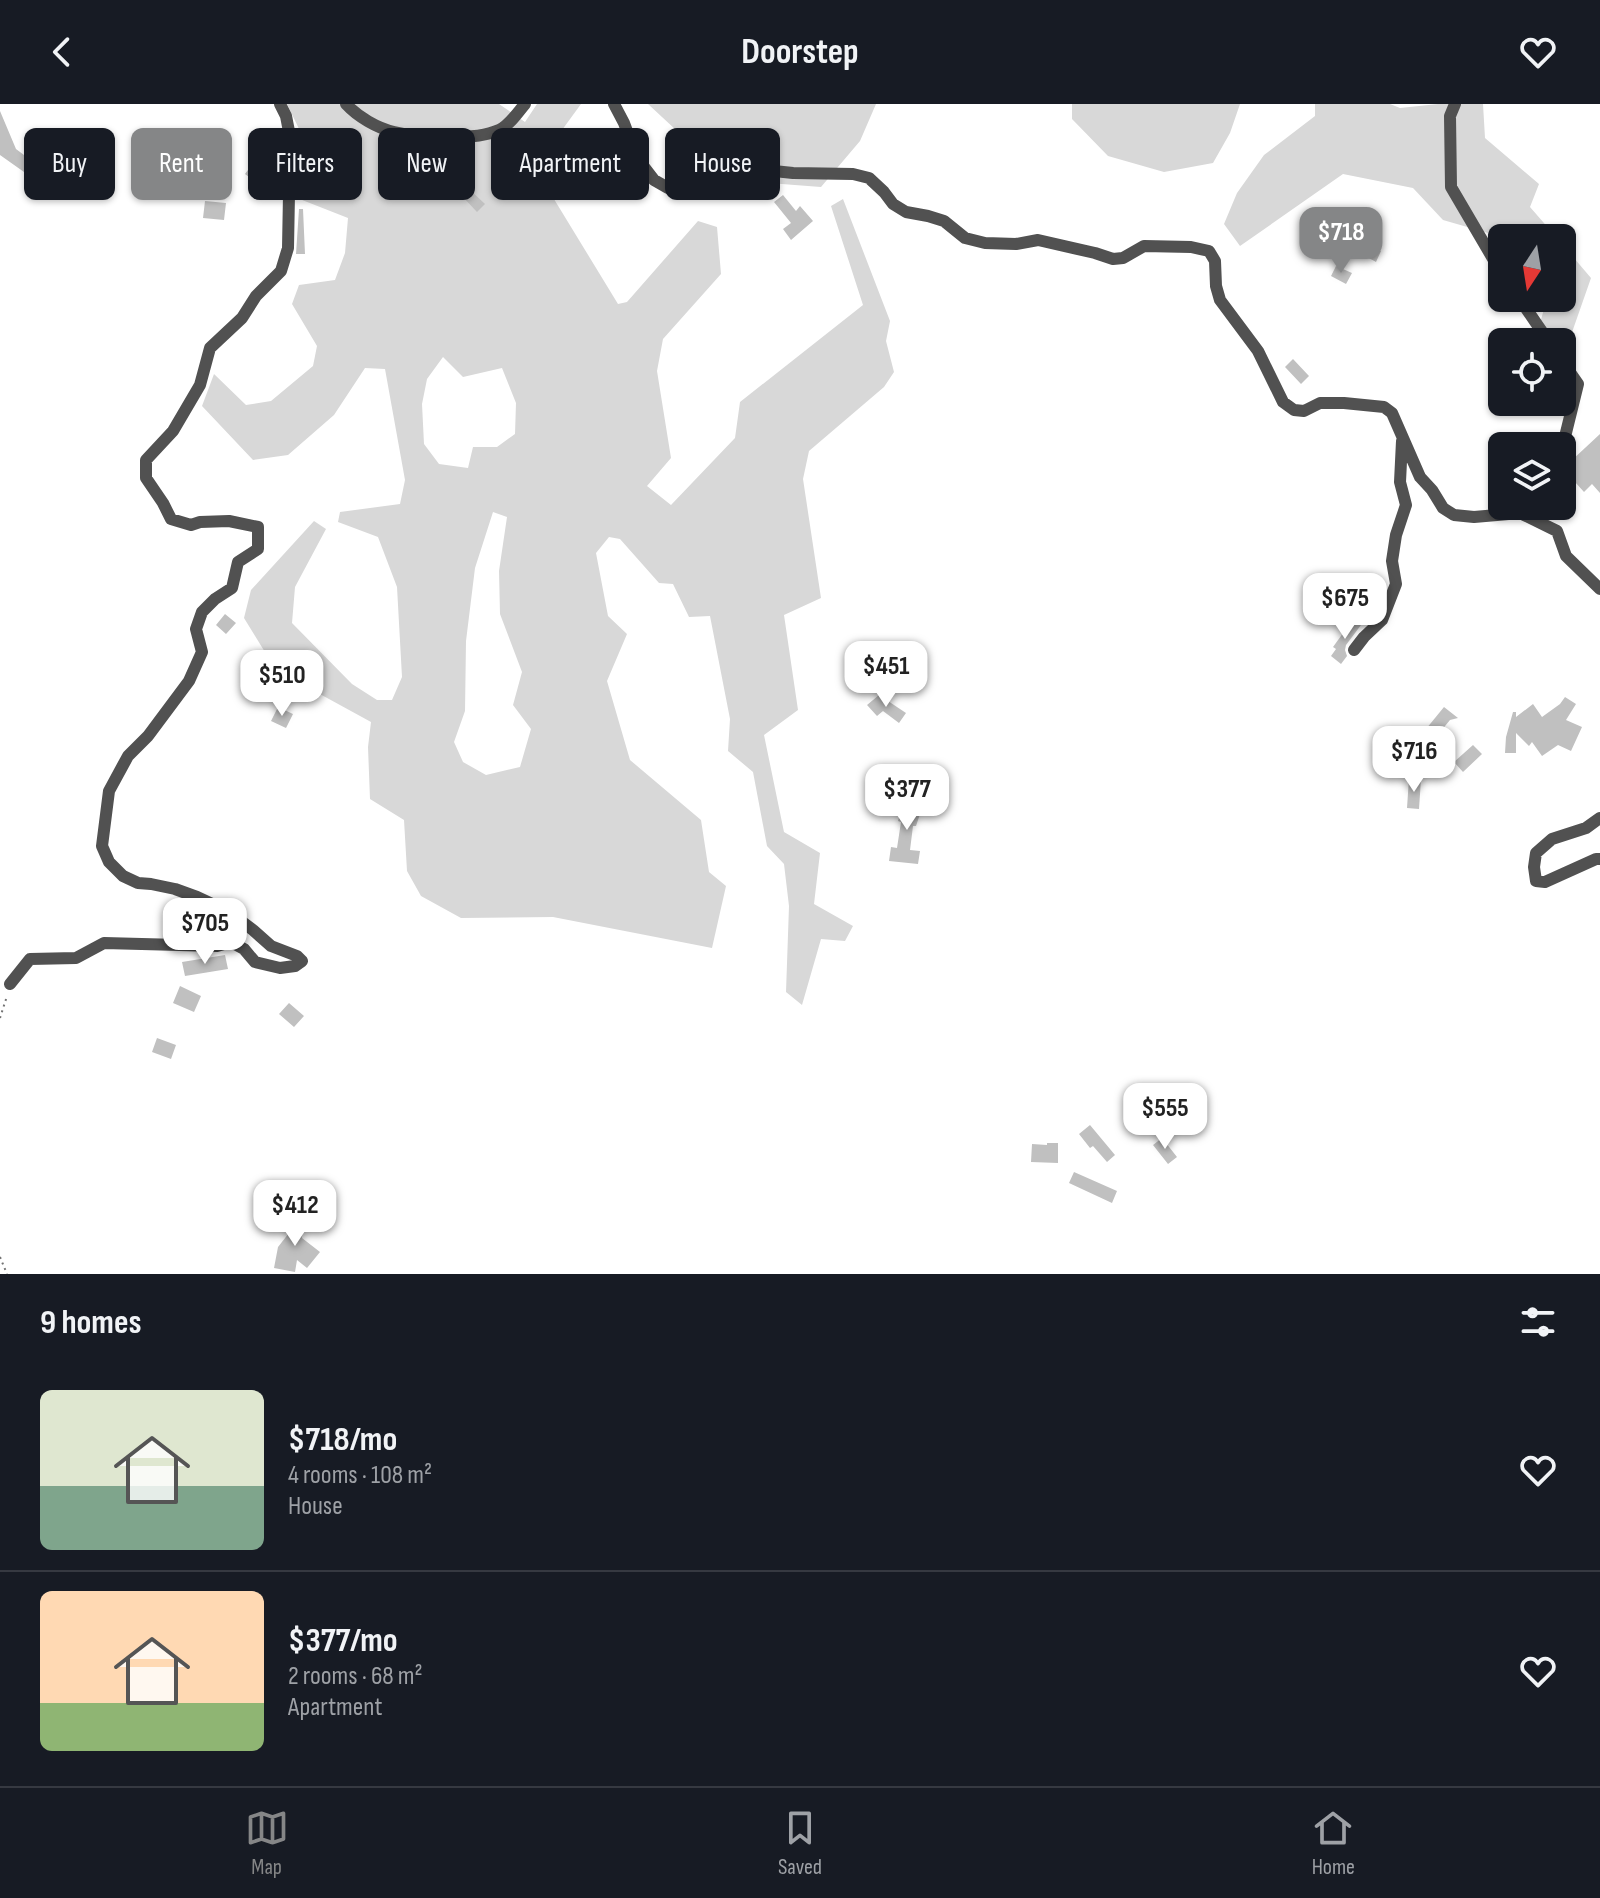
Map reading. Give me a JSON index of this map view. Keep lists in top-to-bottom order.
{
  "north": "bottom",
  "page": {
    "header": "Doorstep",
    "chip": [
      "Buy",
      "Rent",
      "Filters",
      "New",
      "Apartment",
      "House"
    ],
    "price": [
      "$718",
      "$675",
      "$451",
      "$510",
      "$716",
      "$377",
      "$705",
      "$555",
      "$412"
    ],
    "heading": "9 homes",
    "list": [
      {
        "name": "$718/mo",
        "note": "4 rooms · 108 m² · House"
      },
      {
        "name": "$377/mo",
        "note": "2 rooms · 68 m² · Apartment"
      }
    ],
    "tabs": ["Map", "Saved", "Home"]
  }
}
